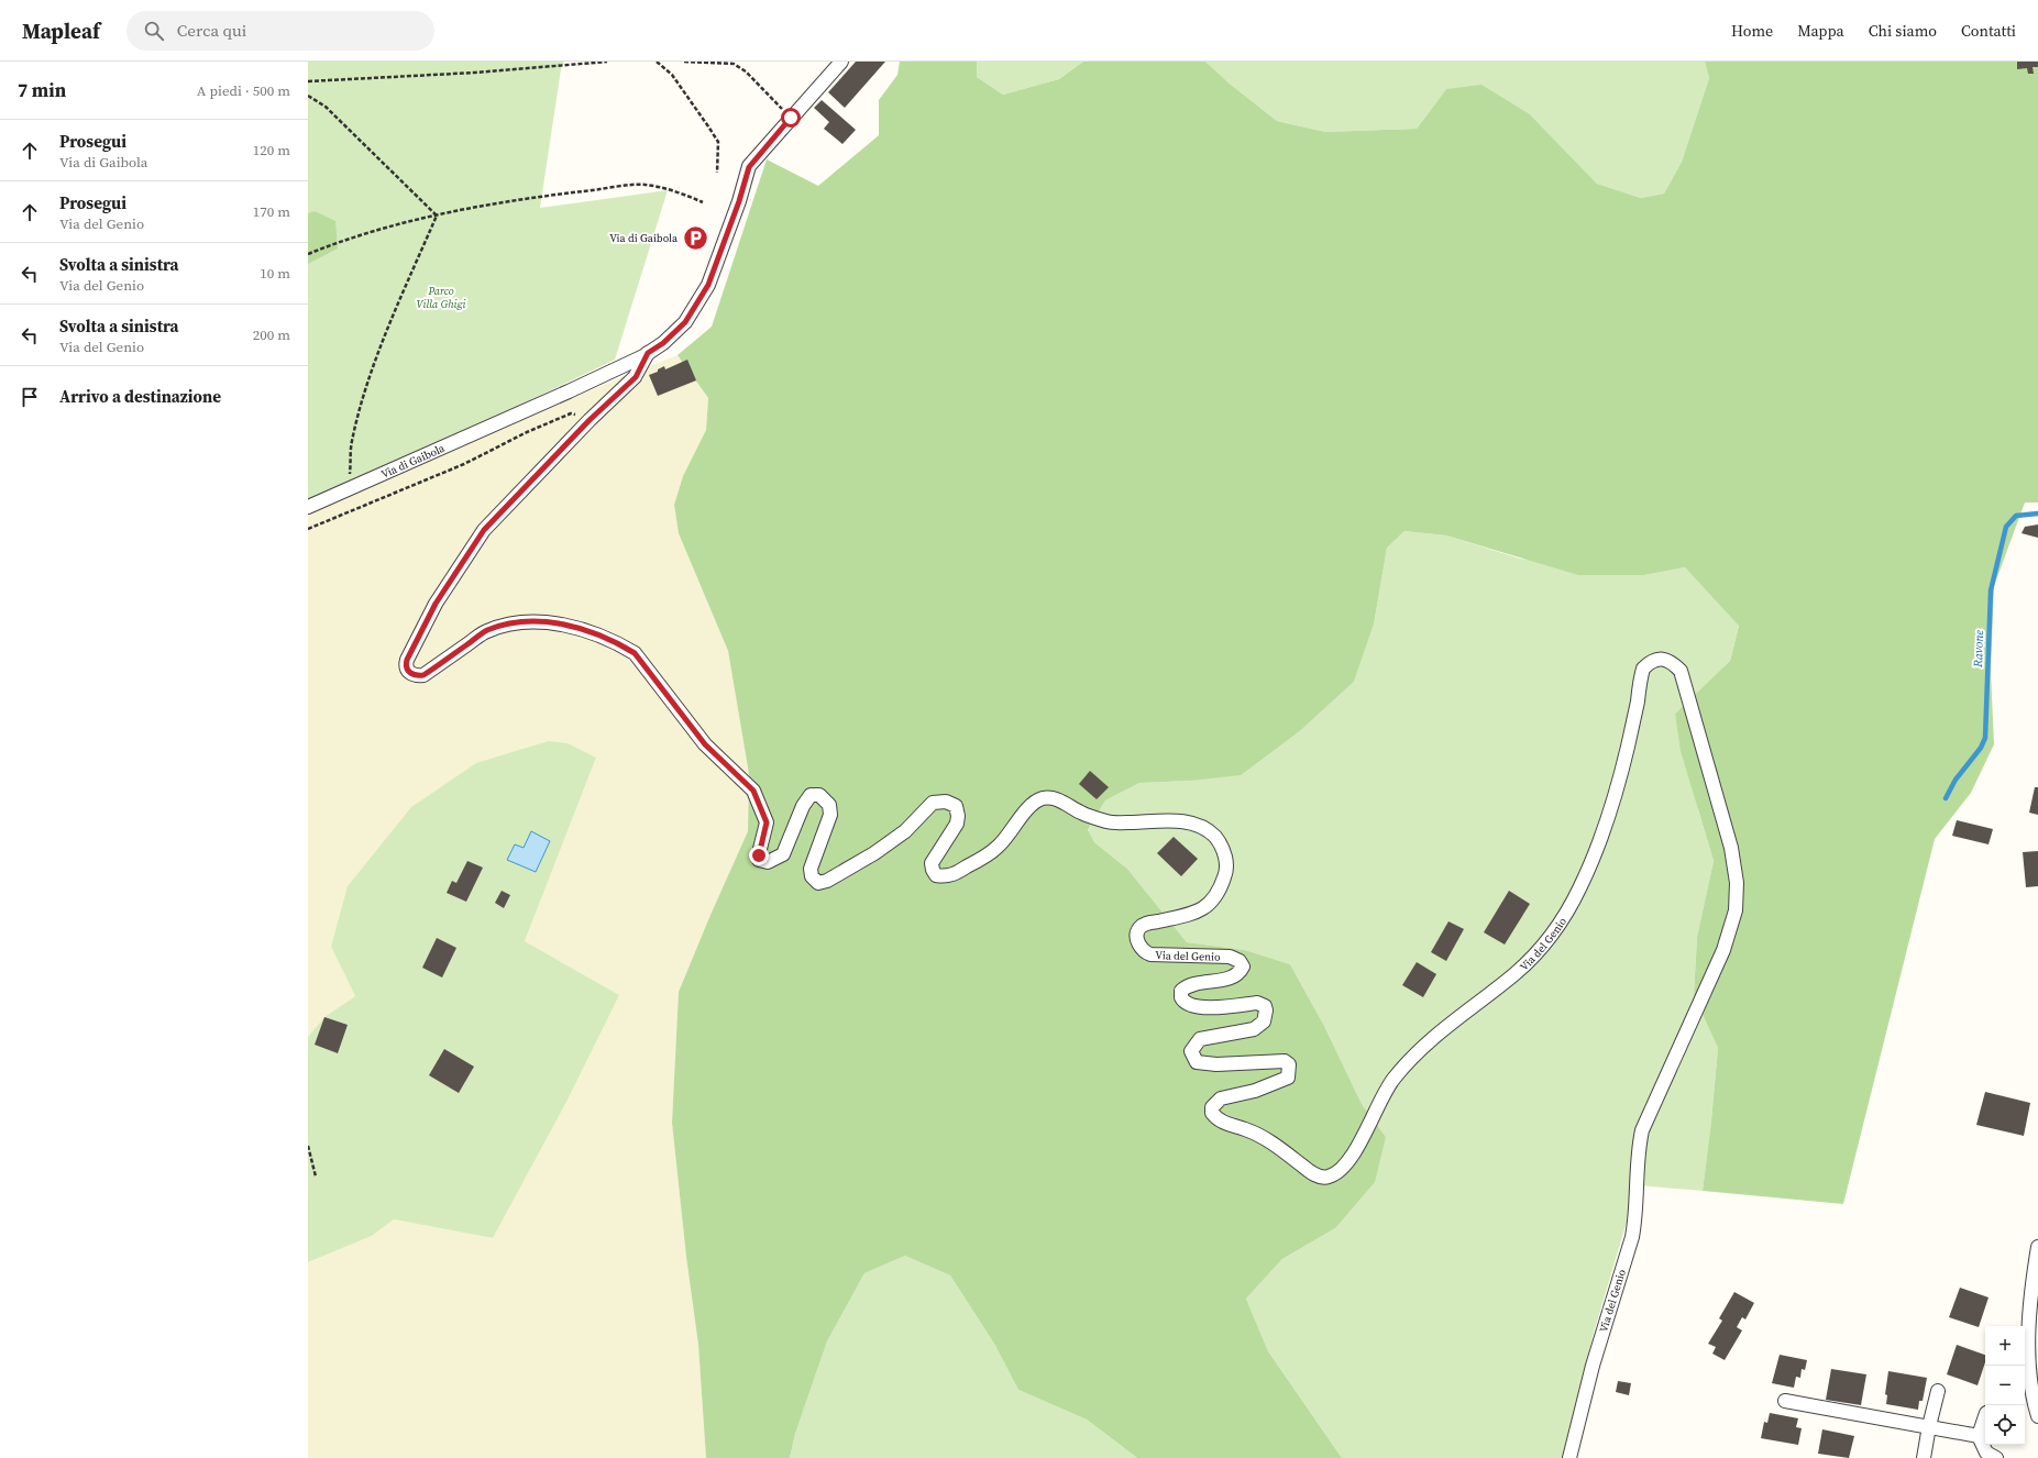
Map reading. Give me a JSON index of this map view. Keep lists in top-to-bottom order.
{
  "streets": {
    "street": ["Via di Gaibola", "Via del Genio"]
  },
  "crossings": [
    ["Via di Gaibola", "Via del Genio"]
  ],
  "water": ["Ravone"],
  "parks": ["Parco Villa Ghigi"],
  "places": {
    "parking": ["Via di Gaibola"]
  },
  "page": {
    "header": "Mapleaf",
    "search": "Cerca qui",
    "nav": [
      "Home",
      "Mappa",
      "Chi siamo",
      "Contatti"
    ],
    "heading": ["7 min", "A piedi · 500 m"],
    "list": [
      ["Prosegui", "Via di Gaibola", "120 m"],
      ["Prosegui", "Via del Genio", "170 m"],
      ["Svolta a sinistra", "Via del Genio", "10 m"],
      ["Svolta a sinistra", "Via del Genio", "200 m"],
      "Arrivo a destinazione"
    ],
    "map_buttons": ["+", "−"]
  }
}
